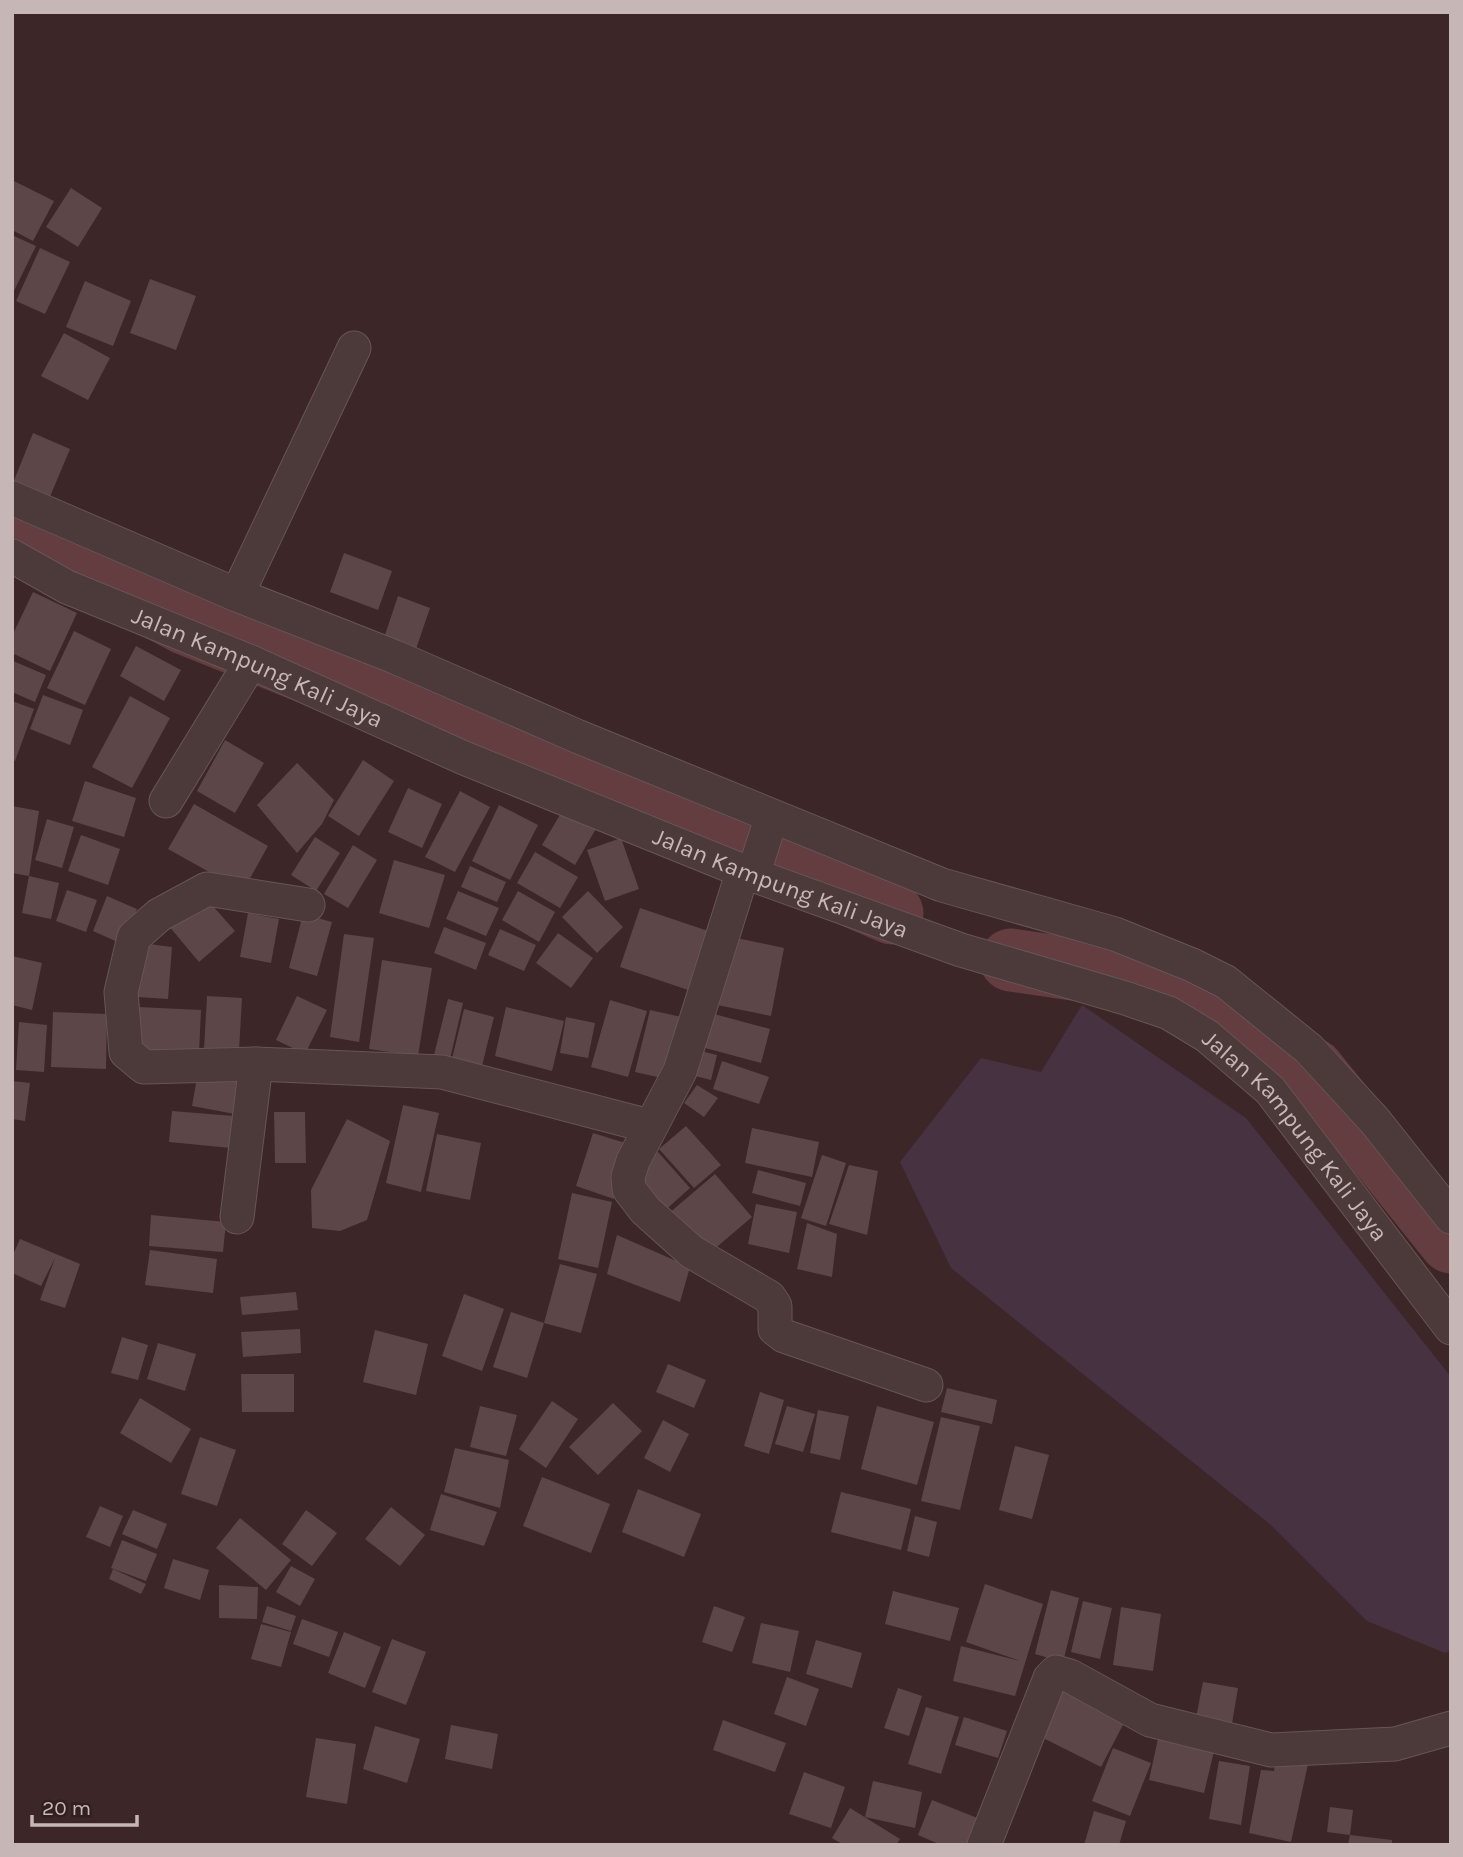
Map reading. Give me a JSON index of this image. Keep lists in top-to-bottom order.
{
  "streets": {
    "street": ["Jalan Kampung Kali Jaya"]
  },
  "scale_bar": "20 m"
}
